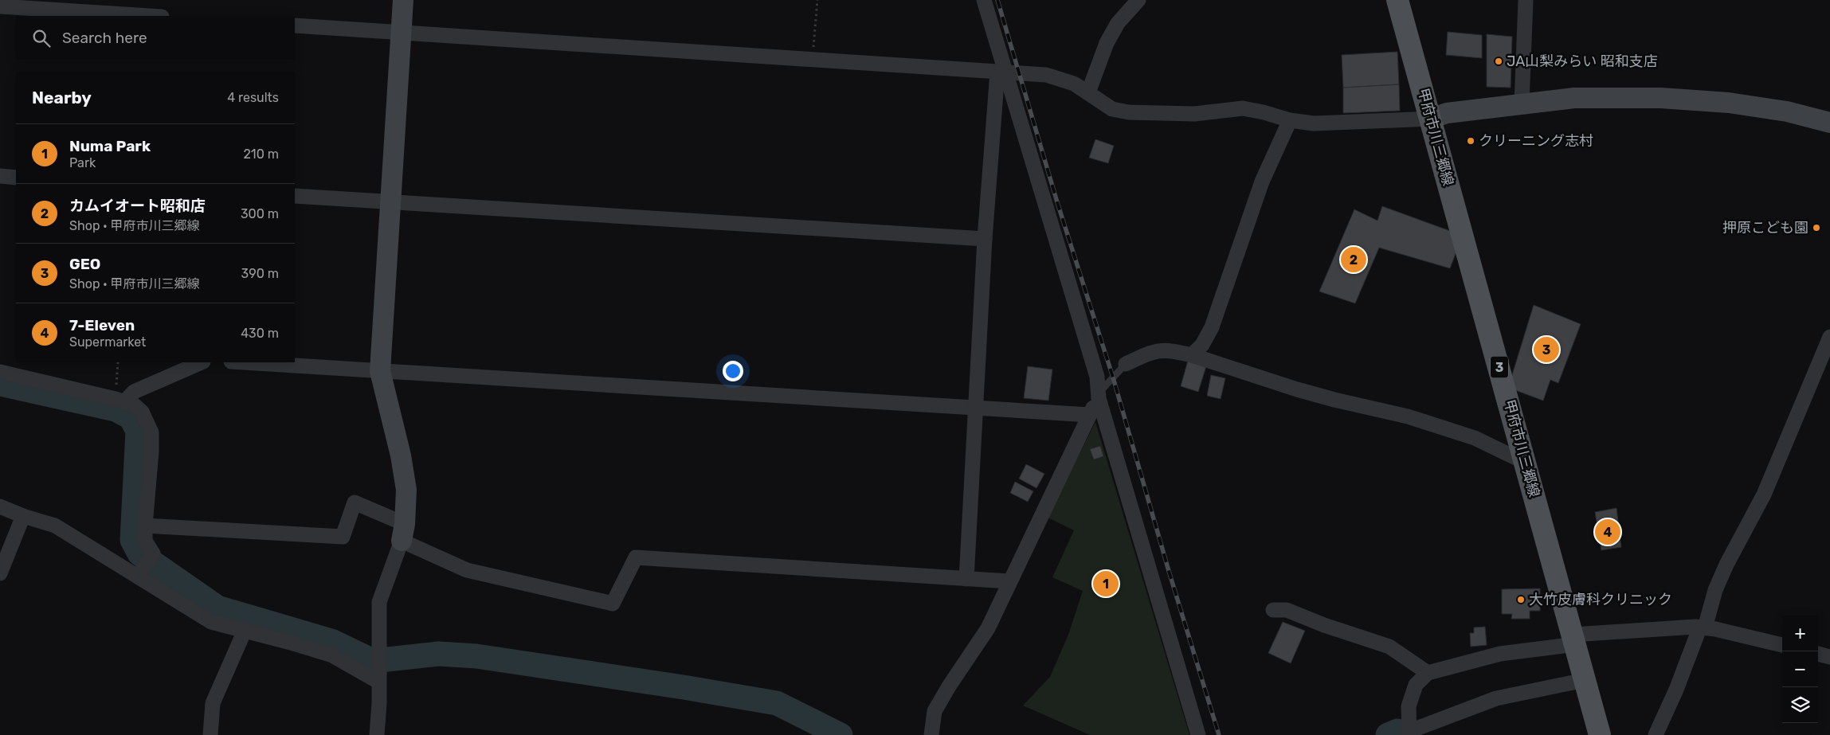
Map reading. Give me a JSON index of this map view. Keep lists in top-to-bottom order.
{
  "streets": {
    "main road": ["甲府市川三郷線", "3"]
  },
  "places": [
    "JA山梨みらい 昭和支店",
    "クリーニング志村",
    "押原こども園",
    "大竹皮膚科クリニック"
  ],
  "page": {
    "search": "Search here",
    "heading": ["Nearby", "4 results"],
    "list": [
      {
        "mark": "1",
        "name": "Numa Park",
        "note": "Park",
        "value": "210 m"
      },
      {
        "mark": "2",
        "name": "カムイオート昭和店",
        "note": "Shop · 甲府市川三郷線",
        "value": "300 m"
      },
      {
        "mark": "3",
        "name": "GEO",
        "note": "Shop · 甲府市川三郷線",
        "value": "390 m"
      },
      {
        "mark": "4",
        "name": "7-Eleven",
        "note": "Supermarket",
        "value": "430 m"
      }
    ],
    "pins": [
      "2",
      "3",
      "4",
      "1"
    ],
    "map_buttons": ["+", "−"]
  }
}
